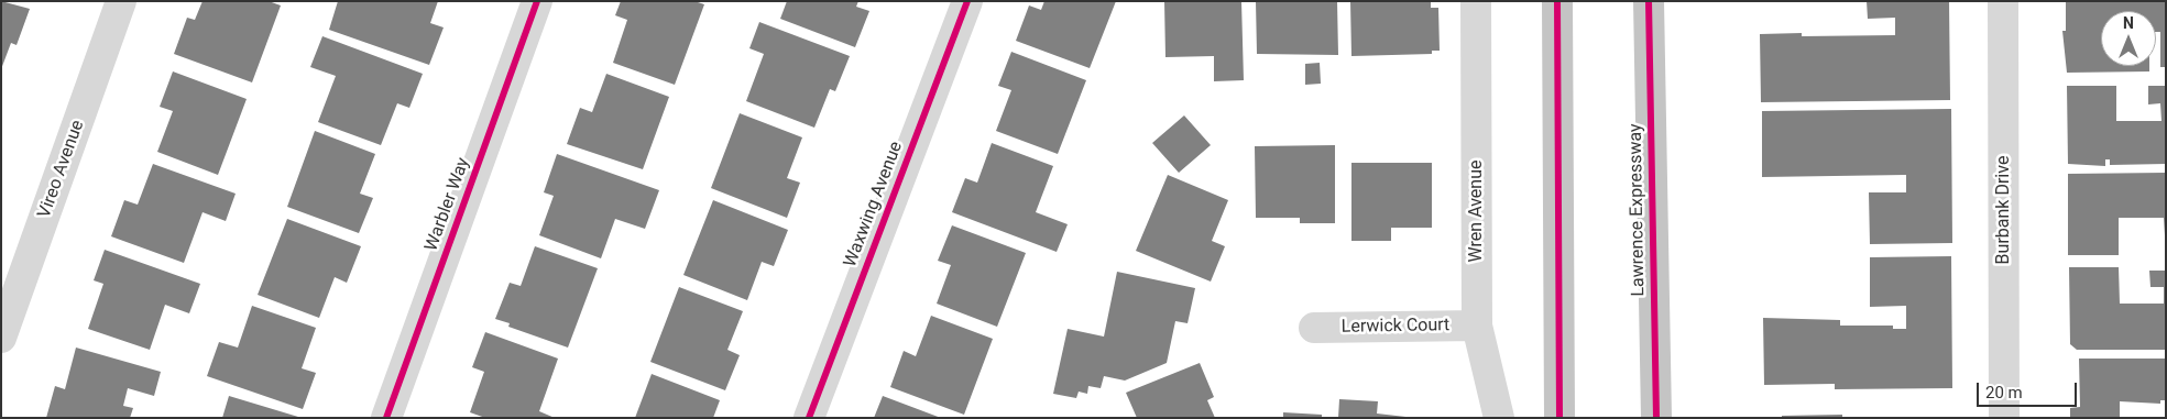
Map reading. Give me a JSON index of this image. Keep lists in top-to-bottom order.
{
  "streets": {
    "highway": ["Lawrence Expressway"],
    "street": [
      "Vireo Avenue",
      "Warbler Way",
      "Waxwing Avenue",
      "Burbank Drive",
      "Wren Avenue",
      "Lerwick Court"
    ]
  },
  "crossings": [
    ["Wren Avenue", "Lerwick Court"]
  ],
  "scale_bar": "20 m",
  "north": "top"
}
